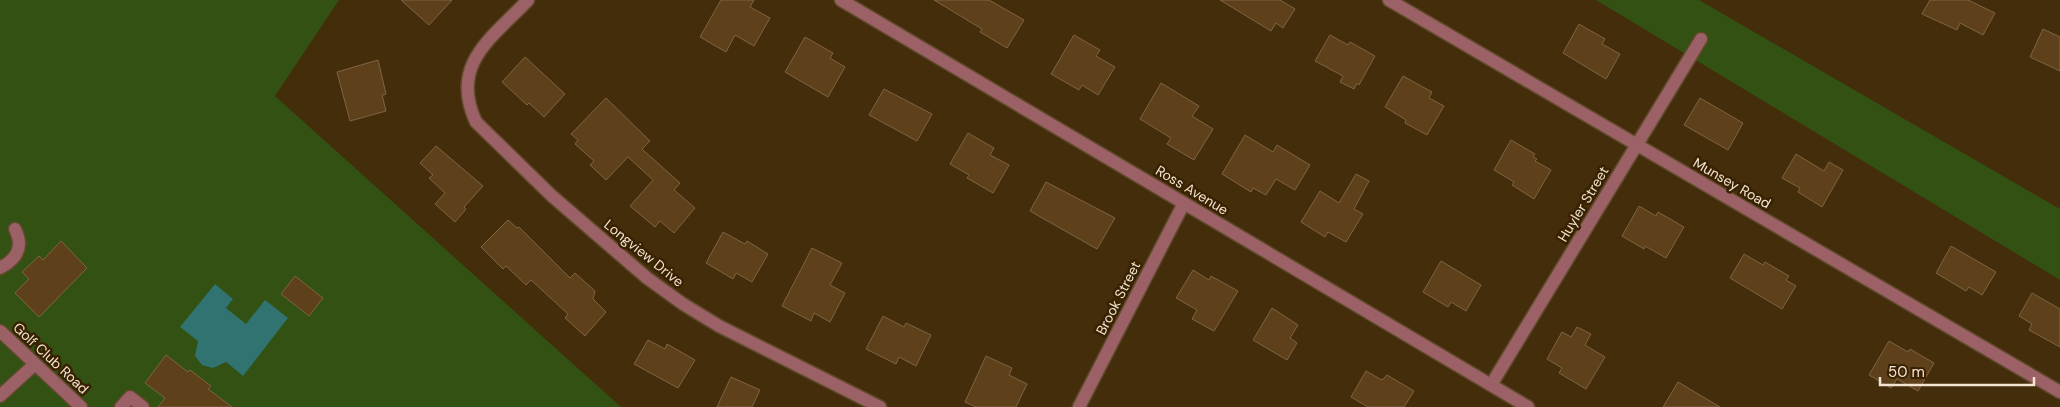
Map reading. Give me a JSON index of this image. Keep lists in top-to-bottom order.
{
  "streets": {
    "street": [
      "Munsey Road",
      "Ross Avenue",
      "Huyler Street",
      "Longview Drive",
      "Brook Street",
      "Golf Club Road"
    ]
  },
  "crossings": [
    ["Munsey Road", "Huyler Street"],
    ["Ross Avenue", "Huyler Street"],
    ["Ross Avenue", "Brook Street"]
  ],
  "scale_bar": "50 m"
}
